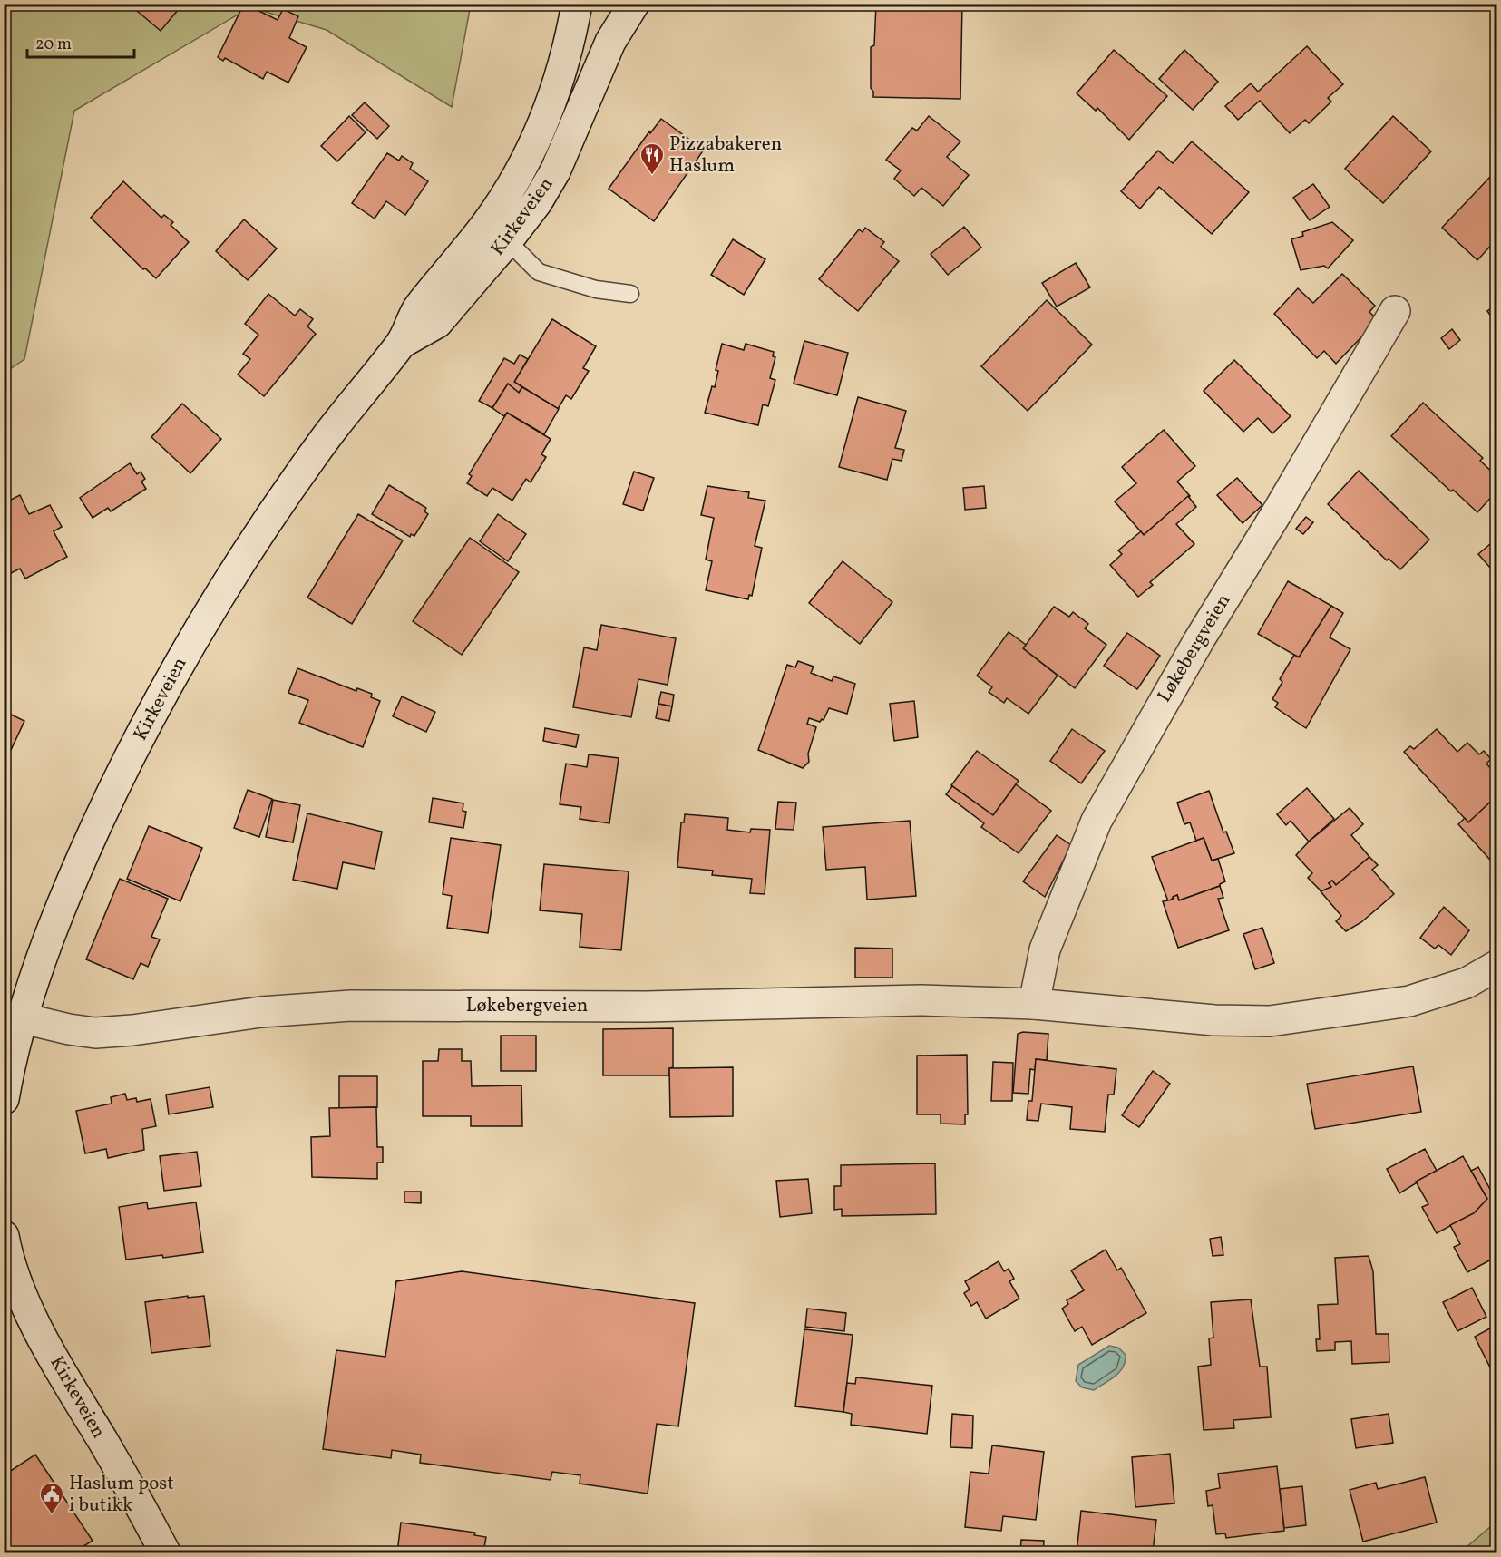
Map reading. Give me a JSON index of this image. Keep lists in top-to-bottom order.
{
  "streets": {
    "street": ["Kirkeveien", "Løkebergveien"]
  },
  "crossings": [
    ["Kirkeveien", "Løkebergveien"]
  ],
  "places": {
    "restaurant": ["Pizzabakeren Haslum"],
    "public building": ["Haslum post i butikk"]
  },
  "scale_bar": "20 m"
}
